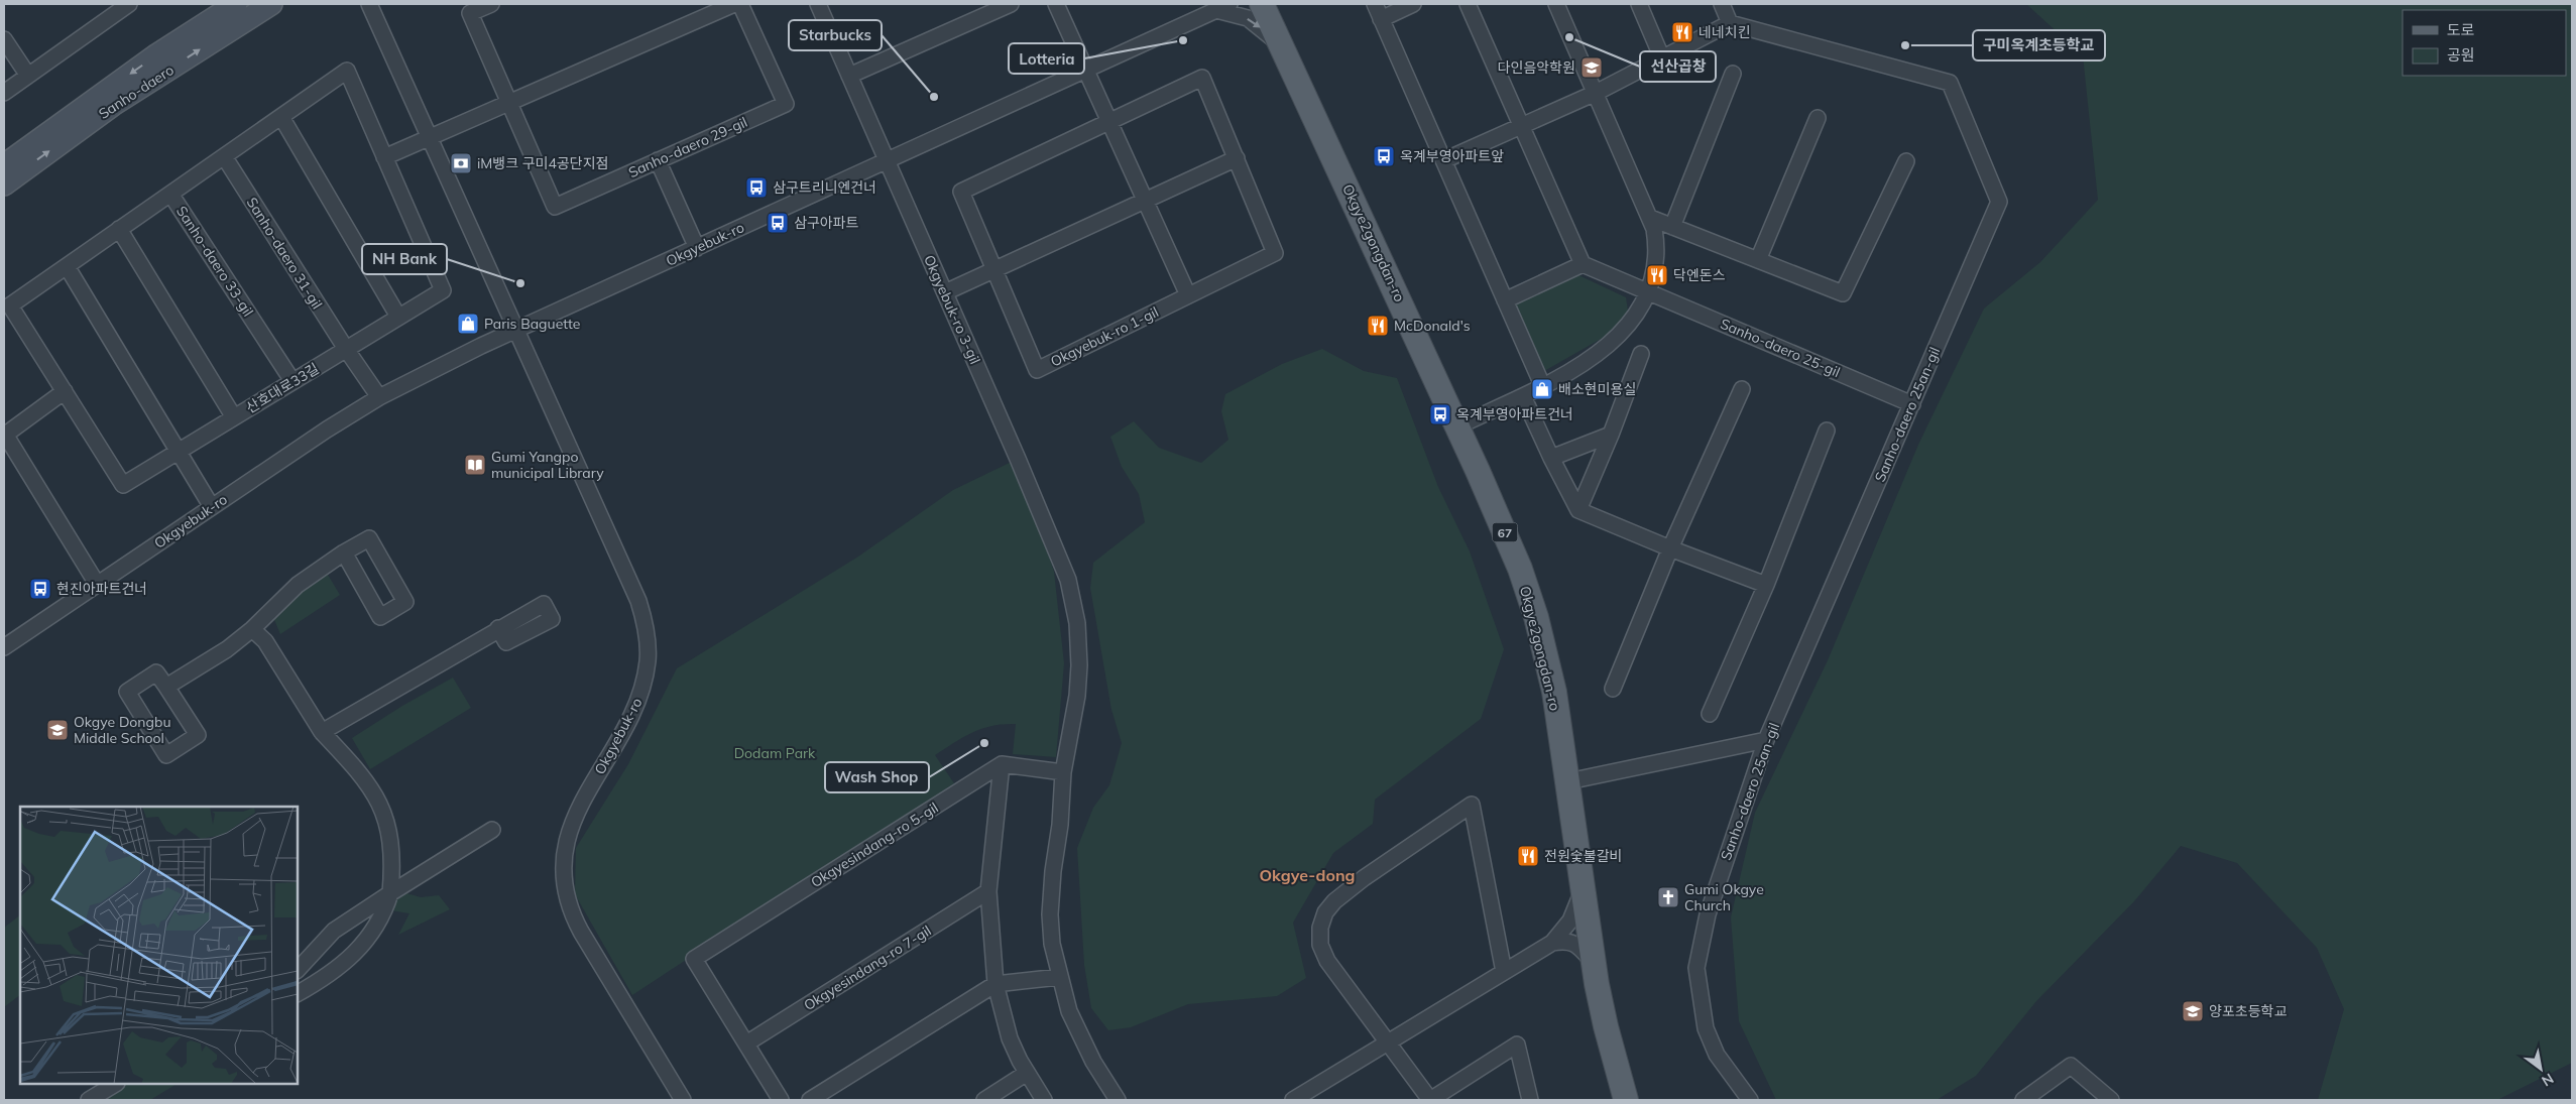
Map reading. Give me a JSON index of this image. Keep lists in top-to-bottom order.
{
  "streets": {
    "main road": ["Okgye2gongdan-ro", "67"],
    "street": [
      "Sanho-daero",
      "Sanho-daero 29-gil",
      "Okgyebuk-ro",
      "Sanho-daero 31-gil",
      "Sanho-daero 33-gil",
      "Okgyebuk-ro 3-gil",
      "Okgyebuk-ro 1-gil",
      "Sanho-daero 25-gil",
      "산호대로33길",
      "Sanho-daero 25an-gil",
      "Okgyesindang-ro 5-gil",
      "Okgyesindang-ro 7-gil"
    ]
  },
  "crossings": [
    ["Okgyebuk-ro", "Okgyebuk-ro 3-gil"],
    ["Sanho-daero 31-gil", "산호대로33길"],
    ["Sanho-daero 33-gil", "산호대로33길"],
    ["Sanho-daero 25-gil", "Sanho-daero 25an-gil"],
    ["Okgyesindang-ro 5-gil", "Okgyesindang-ro 7-gil"]
  ],
  "districts": ["Okgye-dong"],
  "parks": ["Dodam Park"],
  "places": {
    "restaurant": [
      "네네치킨",
      "닥엔돈스",
      "McDonald's",
      "전원숯불갈비"
    ],
    "other": [
      "선산곱창",
      "Lotteria",
      "구미옥계초등학교",
      "Starbucks",
      "NH Bank",
      "Wash Shop"
    ],
    "school or university": ["다인음악학원", "Okgye Dongbu Middle School", "양포초등학교"],
    "bus stop": [
      "옥계부영아파트앞",
      "삼구트리니엔건너",
      "삼구아파트",
      "옥계부영아파트건너",
      "현진아파트건너"
    ],
    "bank": ["iM뱅크 구미4공단지점"],
    "shop": ["Paris Baguette", "배소현미용실"],
    "library": ["Gumi Yangpo municipal Library"],
    "church": ["Gumi Okgye Church"]
  },
  "legend": ["도로", "공원"],
  "north": "bottom right"
}
